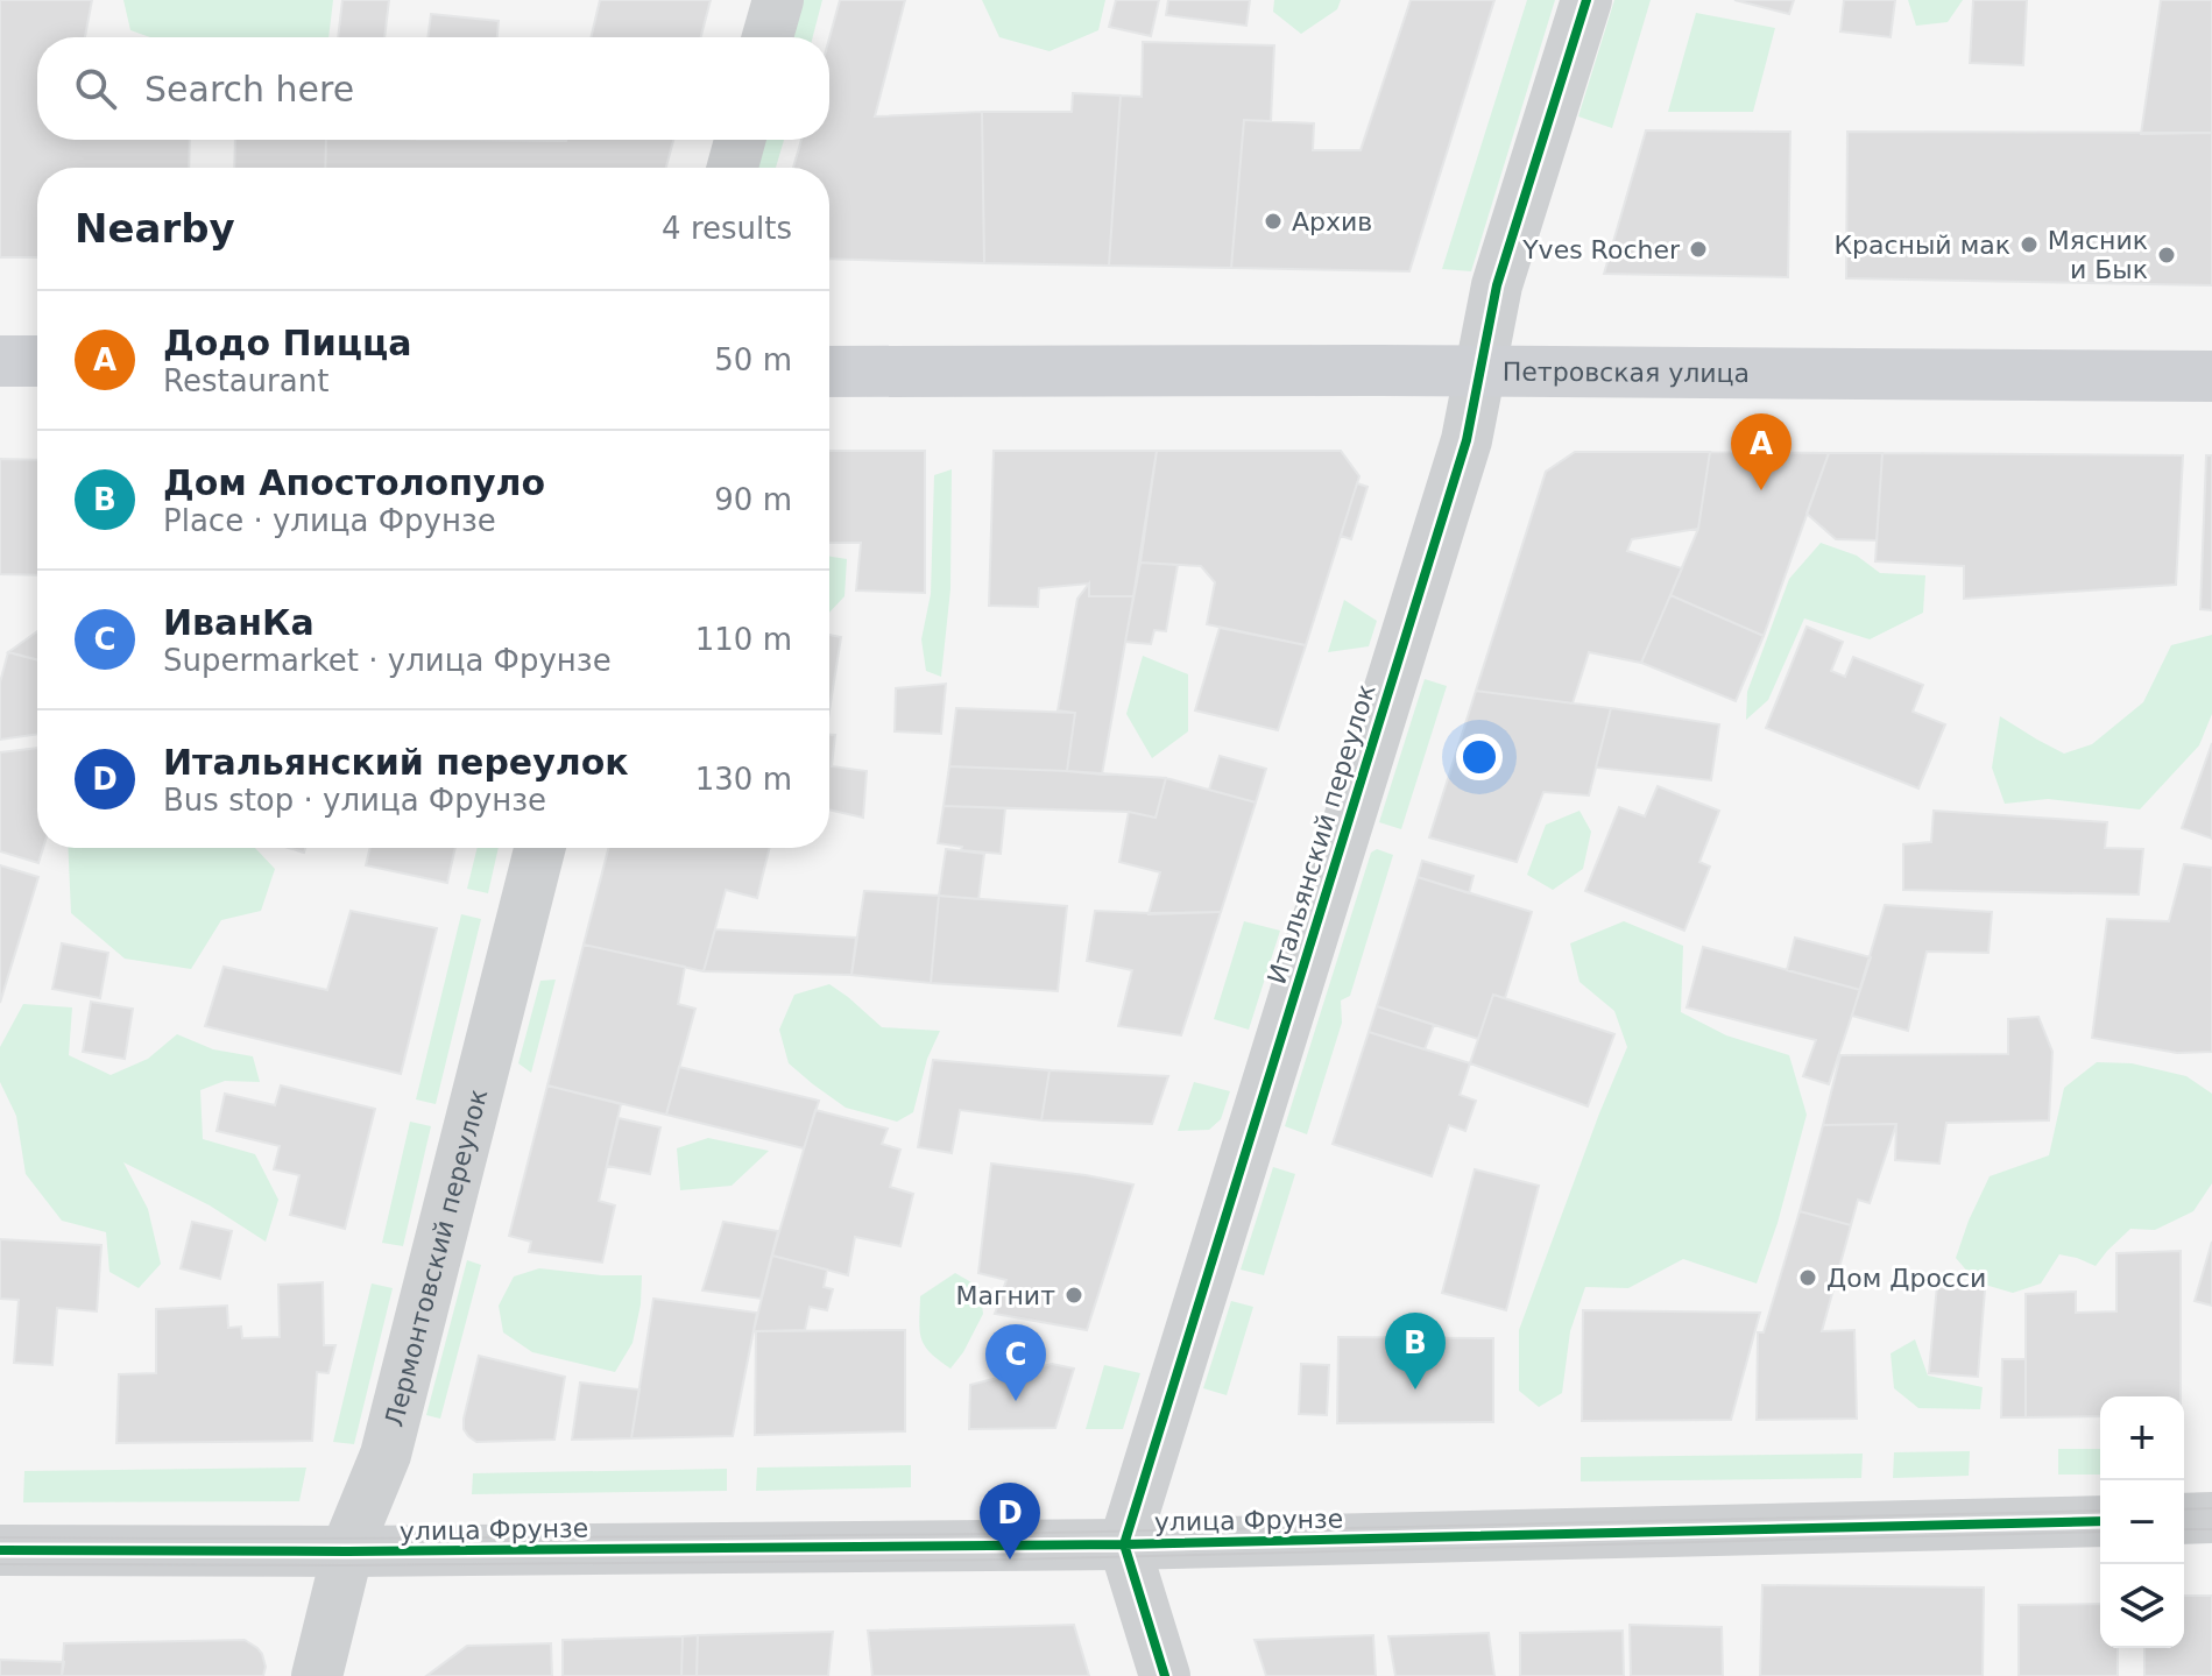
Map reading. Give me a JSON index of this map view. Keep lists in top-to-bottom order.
{
  "streets": {
    "main road": ["Петровская улица"],
    "street": ["Итальянский переулок", "Лермонтовский переулок", "улица Фрунзе"]
  },
  "crossings": [
    ["Петровская улица", "Итальянский переулок"],
    ["Итальянский переулок", "улица Фрунзе"],
    ["Лермонтовский переулок", "улица Фрунзе"]
  ],
  "places": [
    "Архив",
    "Красный мак",
    "Yves Rocher",
    "Мясник и Бык",
    "Дом Дросси",
    "Магнит"
  ],
  "page": {
    "search": "Search here",
    "heading": ["Nearby", "4 results"],
    "list": [
      {
        "mark": "A",
        "name": "Додо Пицца",
        "note": "Restaurant",
        "value": "50 m"
      },
      {
        "mark": "B",
        "name": "Дом Апостолопуло",
        "note": "Place · улица Фрунзе",
        "value": "90 m"
      },
      {
        "mark": "C",
        "name": "ИванКа",
        "note": "Supermarket · улица Фрунзе",
        "value": "110 m"
      },
      {
        "mark": "D",
        "name": "Итальянский переулок",
        "note": "Bus stop · улица Фрунзе",
        "value": "130 m"
      }
    ],
    "pins": [
      "A",
      "B",
      "C",
      "D"
    ],
    "map_buttons": ["+", "−"]
  }
}
